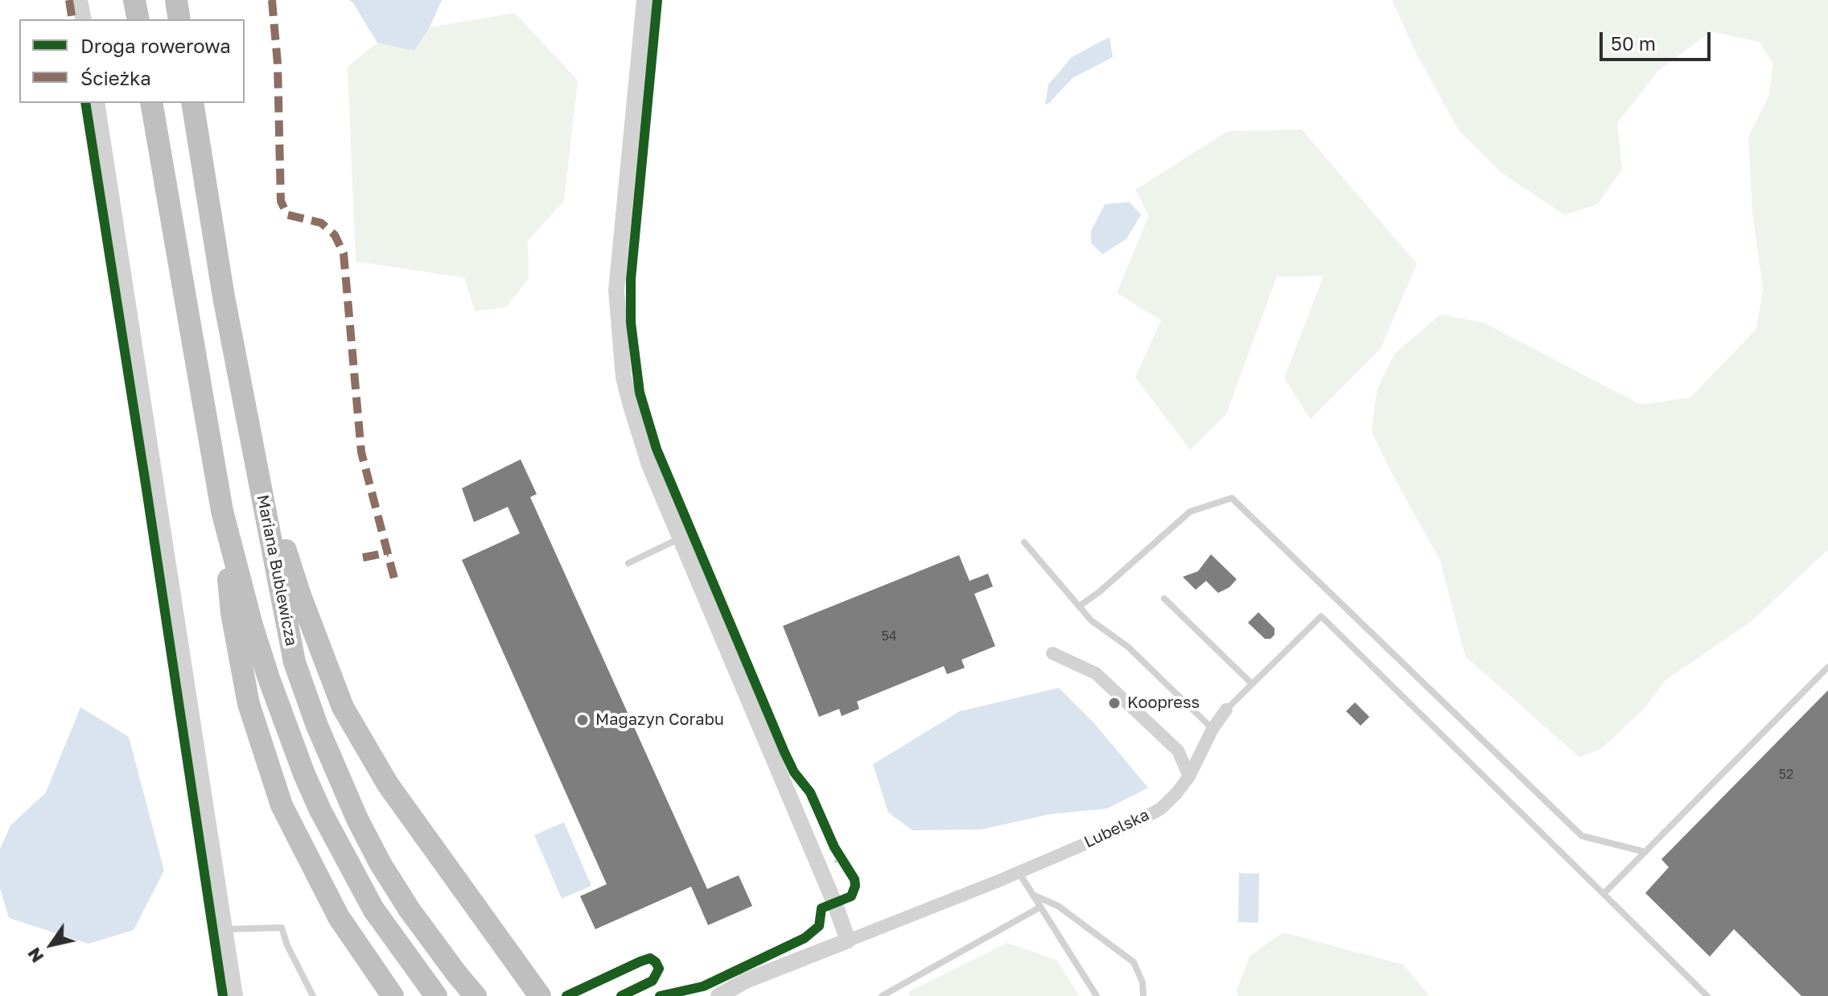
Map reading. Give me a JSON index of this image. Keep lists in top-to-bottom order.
{
  "streets": {
    "highway": ["Mariana Bublewicza"],
    "street": ["Lubelska"]
  },
  "places": ["Koopress", "Magazyn Corabu"],
  "house_numbers": ["54", "52"],
  "legend": ["Droga rowerowa", "Ścieżka"],
  "scale_bar": "50 m",
  "north": "bottom left"
}
